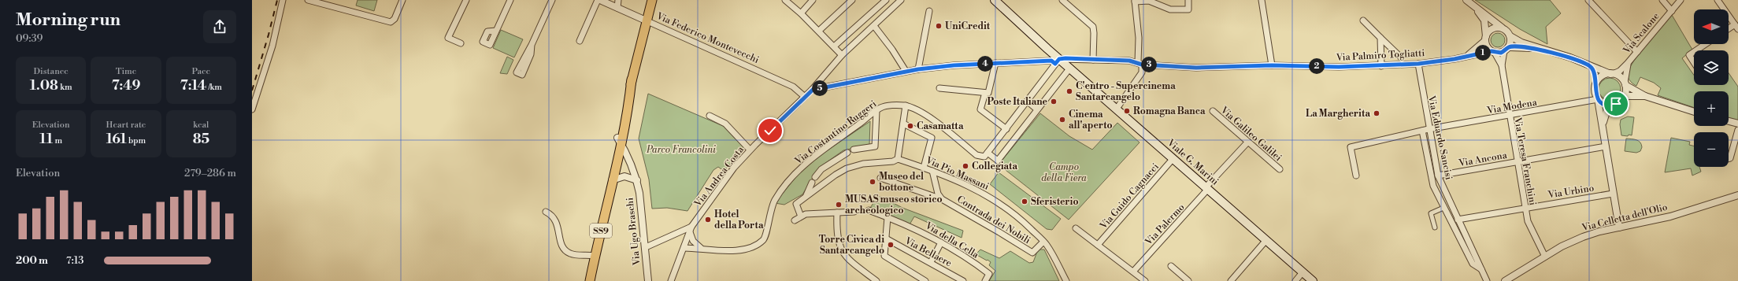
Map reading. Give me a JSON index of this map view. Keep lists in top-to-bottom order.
{
  "streets": {
    "main road": ["Viale G. Marini", "SS9"],
    "street": [
      "Via Scalone",
      "Via Federico Montevecchi",
      "Via Palmiro Togliatti",
      "Via Modena",
      "Via Costantino Ruggeri",
      "Via Galileo Galilei",
      "Via Eduardo Sancisi",
      "Via Ancona",
      "Via Teresa Franchini",
      "Via Pio Massani",
      "Via Andrea Costa",
      "Via Urbino",
      "Via Guido Cagnacci",
      "Via Celletta dell'Olio",
      "Contrada dei Nobili",
      "Via Palermo",
      "Via Ugo Braschi",
      "Via della Cella",
      "Via Bellaere"
    ]
  },
  "crossings": [
    ["Via Scalone", "Via Modena"],
    ["Via Federico Montevecchi", "Via Andrea Costa"],
    ["Via Palmiro Togliatti", "Via Eduardo Sancisi"],
    ["Via Palmiro Togliatti", "Viale G. Marini"],
    ["Via Palmiro Togliatti", "Via Andrea Costa"],
    ["Via Modena", "Via Eduardo Sancisi"],
    ["Via Modena", "Via Teresa Franchini"],
    ["Via Galileo Galilei", "Via Palermo"],
    ["Via Eduardo Sancisi", "Via Ancona"],
    ["Via Eduardo Sancisi", "Via Urbino"],
    ["Via Ancona", "Via Teresa Franchini"],
    ["Via Teresa Franchini", "Via Urbino"],
    ["Via Teresa Franchini", "Via Celletta dell'Olio"],
    ["Viale G. Marini", "Via Guido Cagnacci"],
    ["Viale G. Marini", "Via Palermo"],
    ["Via Pio Massani", "Contrada dei Nobili"]
  ],
  "parks": ["Parco Francolini", "Campo della Fiera"],
  "places": [
    "UniCredit",
    "C'entro - Supercinema Santarcangelo",
    "Poste Italiane",
    "Romagna Banca",
    "La Margherita",
    "Cinema all'aperto",
    "Casamatta",
    "Collegiata",
    "Museo del bottone",
    "Sferisterio",
    "MUSAS museo storico archeologico",
    "Hotel della Porta",
    "Torre Civica di Santarcangelo"
  ],
  "north": "left",
  "page": {
    "heading": ["Morning run", "09:39"],
    "map_buttons": ["+", "−"],
    "pins": [
      "1",
      "4",
      "3",
      "2",
      "5"
    ],
    "stats": [
      ["Distance", "1.08 km"],
      ["Time", "7:49"],
      ["Pace", "7:14 /km"],
      ["Elevation", "11 m"],
      ["Heart rate", "161 bpm"],
      ["kcal", "85"]
    ],
    "chart": ["Elevation", "279–286 m"],
    "list": [
      {
        "name": "200 m",
        "note": "7:13"
      }
    ]
  }
}
